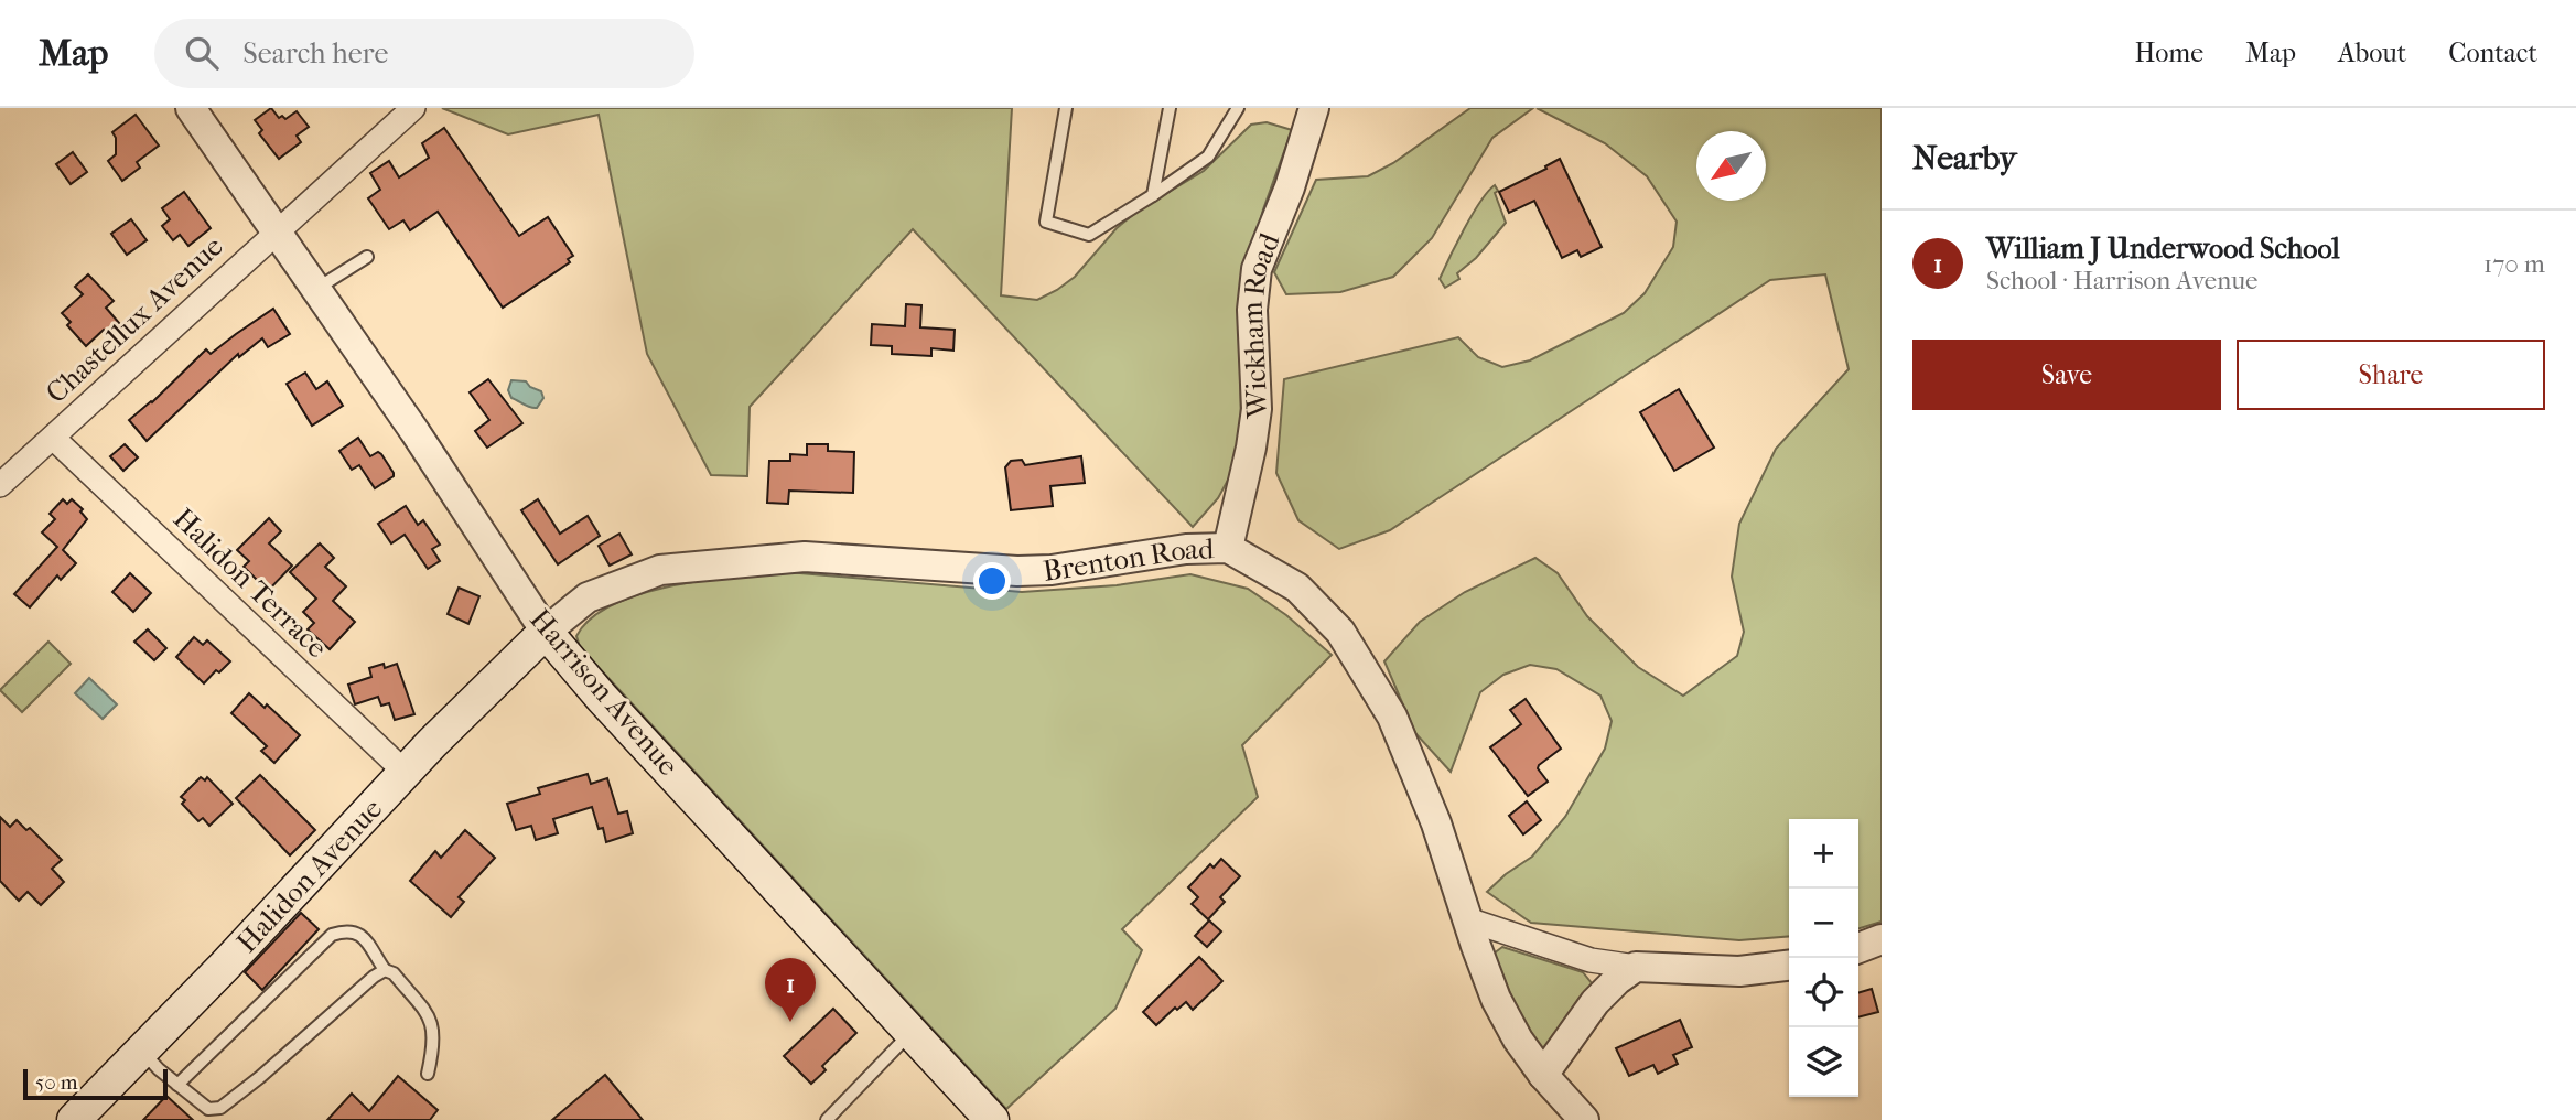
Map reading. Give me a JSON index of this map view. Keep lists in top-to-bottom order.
{
  "streets": {
    "main road": ["Harrison Avenue", "Halidon Avenue"],
    "street": [
      "Chastellux Avenue",
      "Wickham Road",
      "Brenton Road",
      "Halidon Terrace"
    ]
  },
  "crossings": [
    ["Chastellux Avenue", "Halidon Terrace"],
    ["Chastellux Avenue", "Harrison Avenue"],
    ["Wickham Road", "Brenton Road"],
    ["Brenton Road", "Harrison Avenue"],
    ["Brenton Road", "Halidon Avenue"],
    ["Halidon Terrace", "Halidon Avenue"],
    ["Harrison Avenue", "Halidon Avenue"]
  ],
  "scale_bar": "50 m",
  "north": "bottom left",
  "page": {
    "header": "Map",
    "search": "Search here",
    "nav": [
      "Home",
      "Map",
      "About",
      "Contact"
    ],
    "heading": "Nearby",
    "list": [
      {
        "mark": "1",
        "name": "William J Underwood School",
        "note": "School · Harrison Avenue",
        "value": "170 m"
      }
    ],
    "buttons": ["Save", "Share"],
    "map_buttons": ["+", "−"],
    "pins": "1",
    "scale": "50 m"
  }
}
